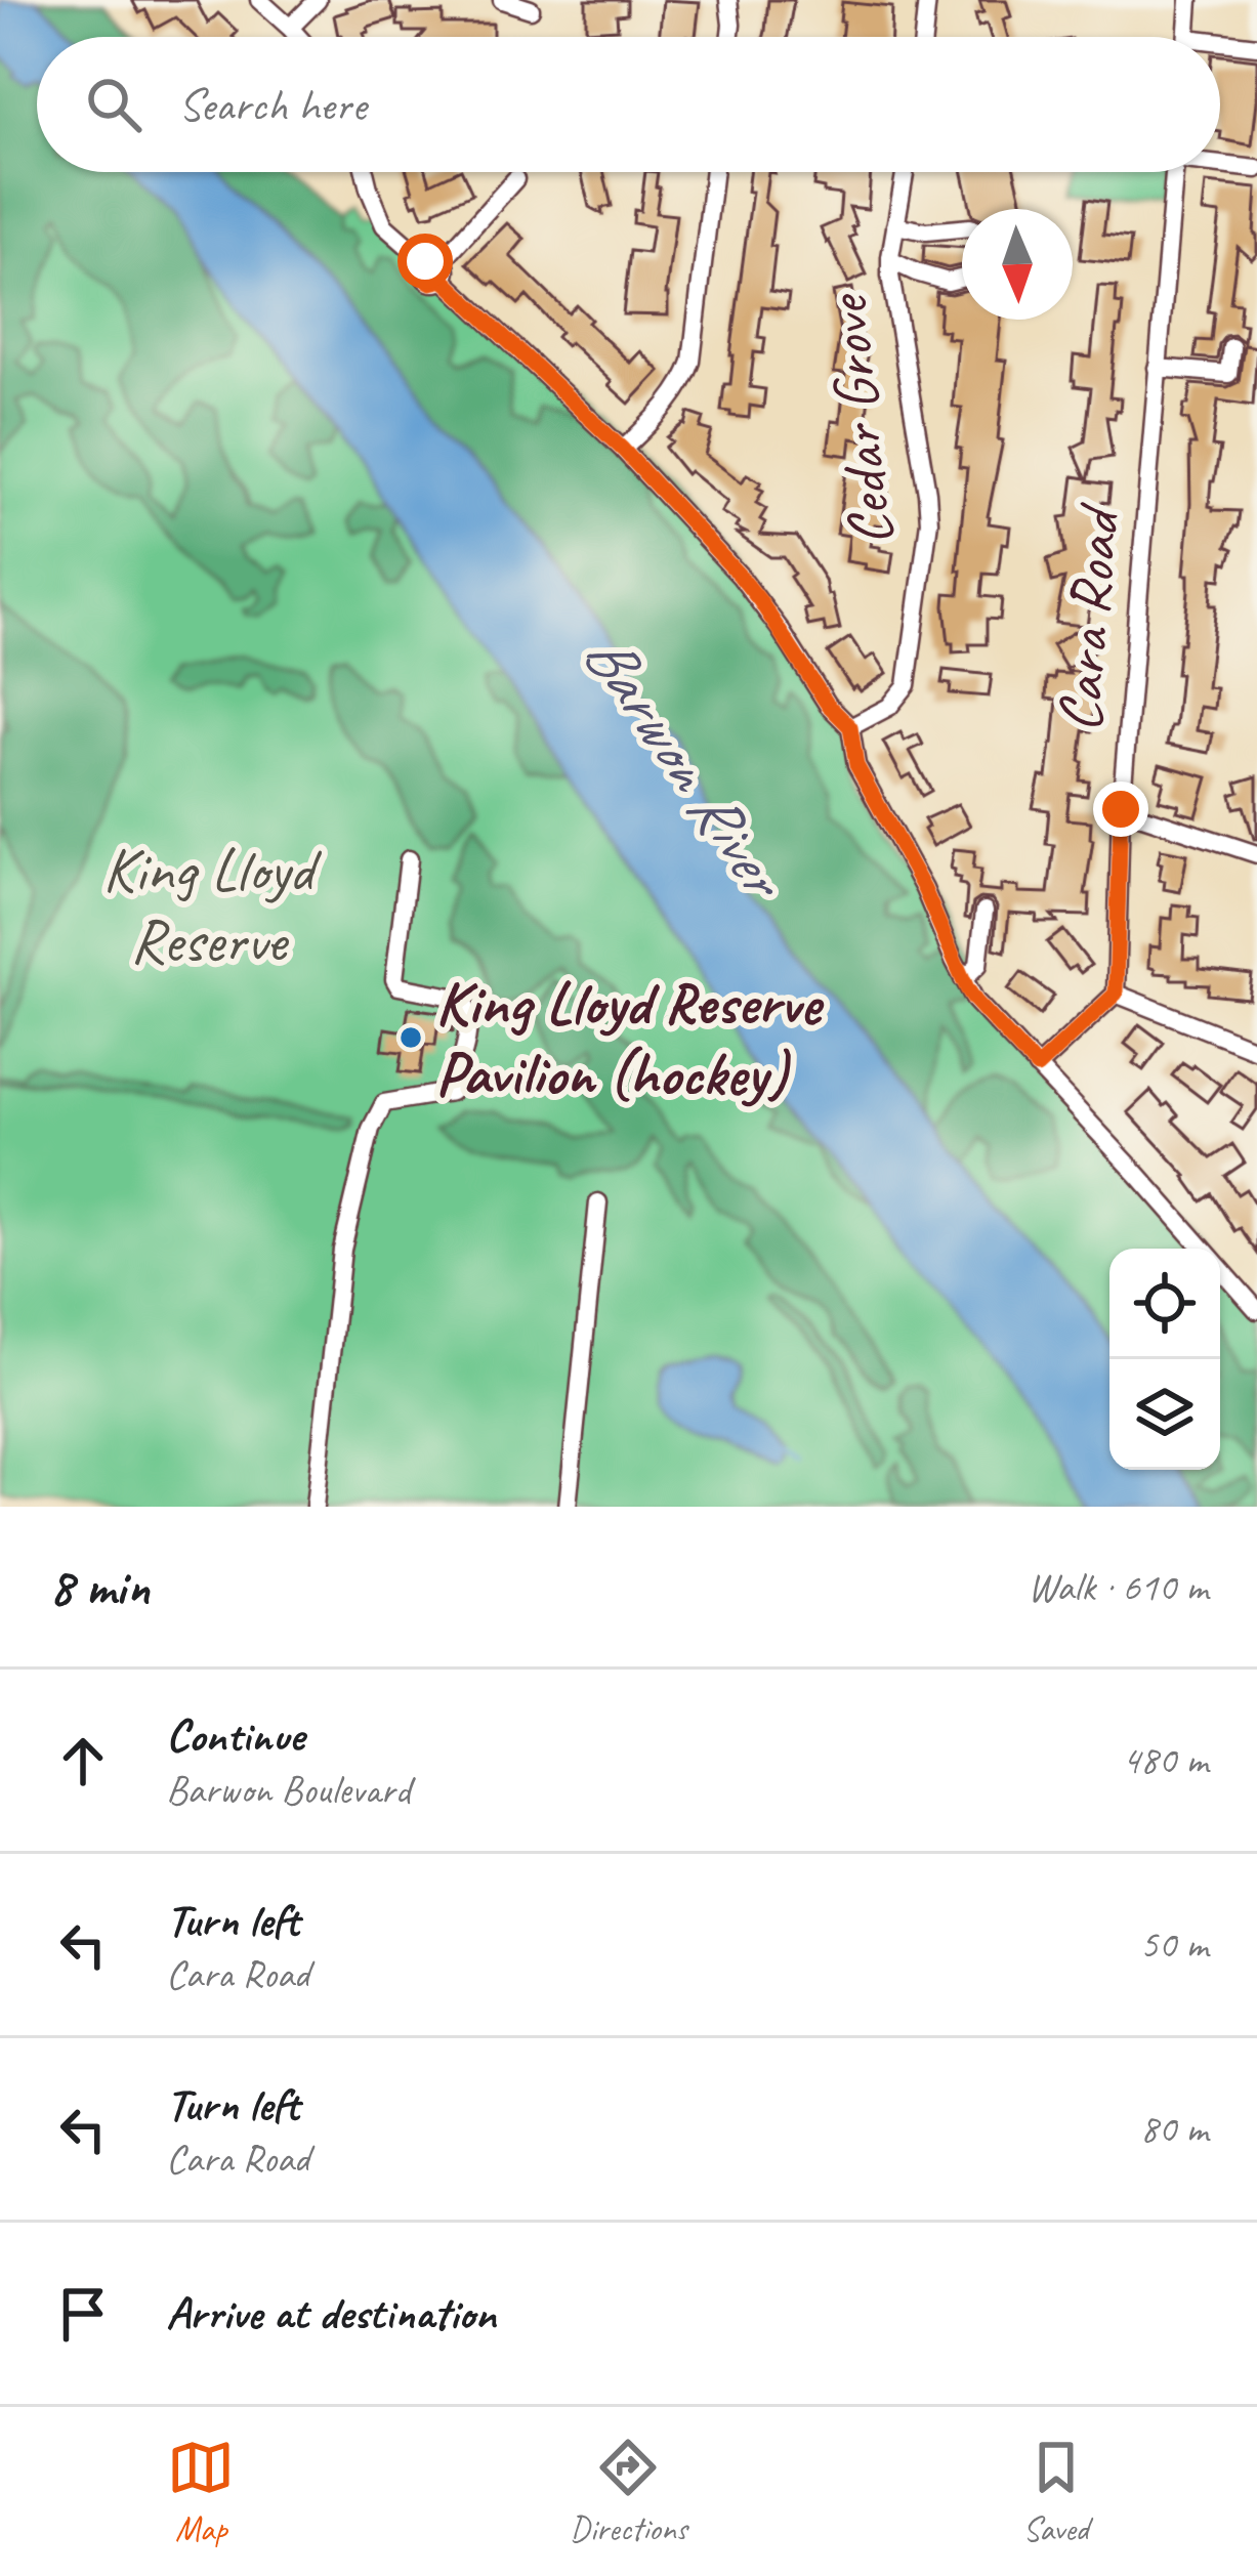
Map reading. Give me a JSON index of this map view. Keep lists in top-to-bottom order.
{
  "streets": {
    "street": ["Cedar Grove", "Cara Road"]
  },
  "water": ["Barwon River"],
  "parks": ["King Lloyd Reserve"],
  "places": ["King Lloyd Reserve Pavilion (hockey)"],
  "north": "bottom",
  "page": {
    "search": "Search here",
    "heading": ["8 min", "Walk · 610 m"],
    "list": [
      ["Continue", "Barwon Boulevard", "480 m"],
      ["Turn left", "Cara Road", "50 m"],
      ["Turn left", "Cara Road", "80 m"],
      "Arrive at destination"
    ],
    "nav": ["Map", "Directions", "Saved"]
  }
}
